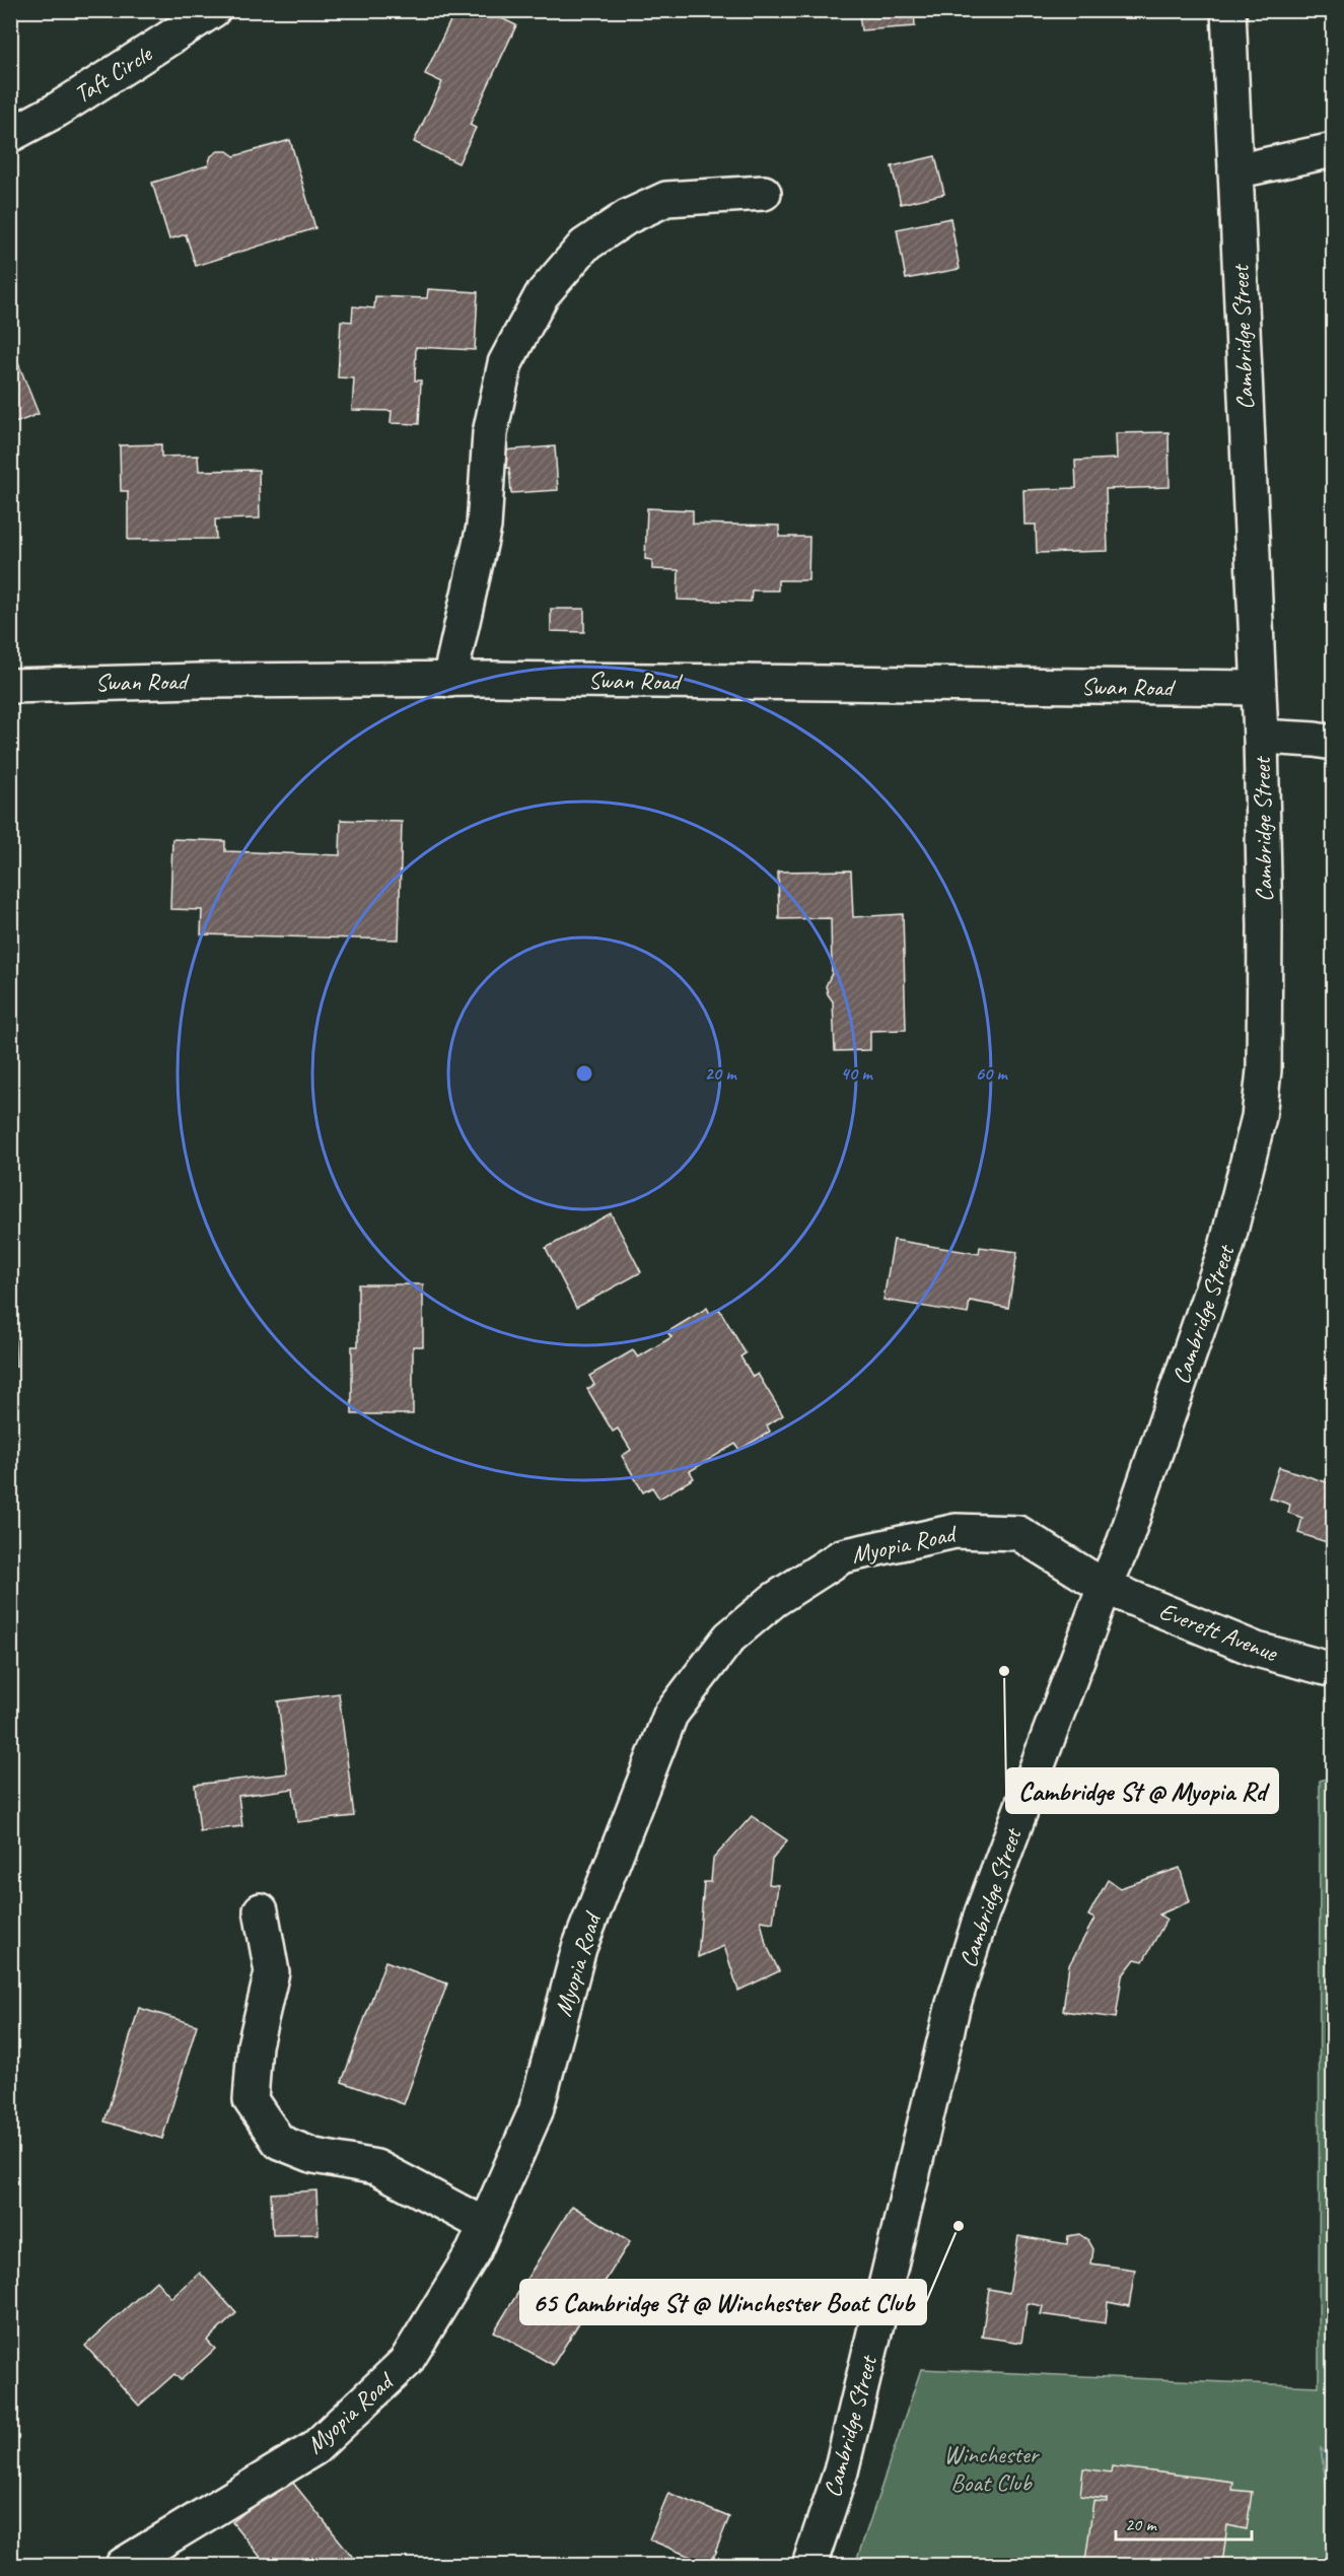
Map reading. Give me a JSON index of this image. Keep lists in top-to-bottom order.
{
  "streets": {
    "main road": [
      "Taft Circle",
      "Cambridge Street",
      "Swan Road",
      "Myopia Road",
      "Everett Avenue"
    ]
  },
  "crossings": [
    ["Cambridge Street", "Swan Road"],
    ["Cambridge Street", "Myopia Road"],
    ["Cambridge Street", "Everett Avenue"],
    ["Myopia Road", "Everett Avenue"]
  ],
  "parks": ["Winchester Boat Club"],
  "places": ["Cambridge St @ Myopia Rd", "65 Cambridge St @ Winchester Boat Club"],
  "scale_bar": "20 m",
  "rings": ["20 m", "40 m", "60 m"]
}
